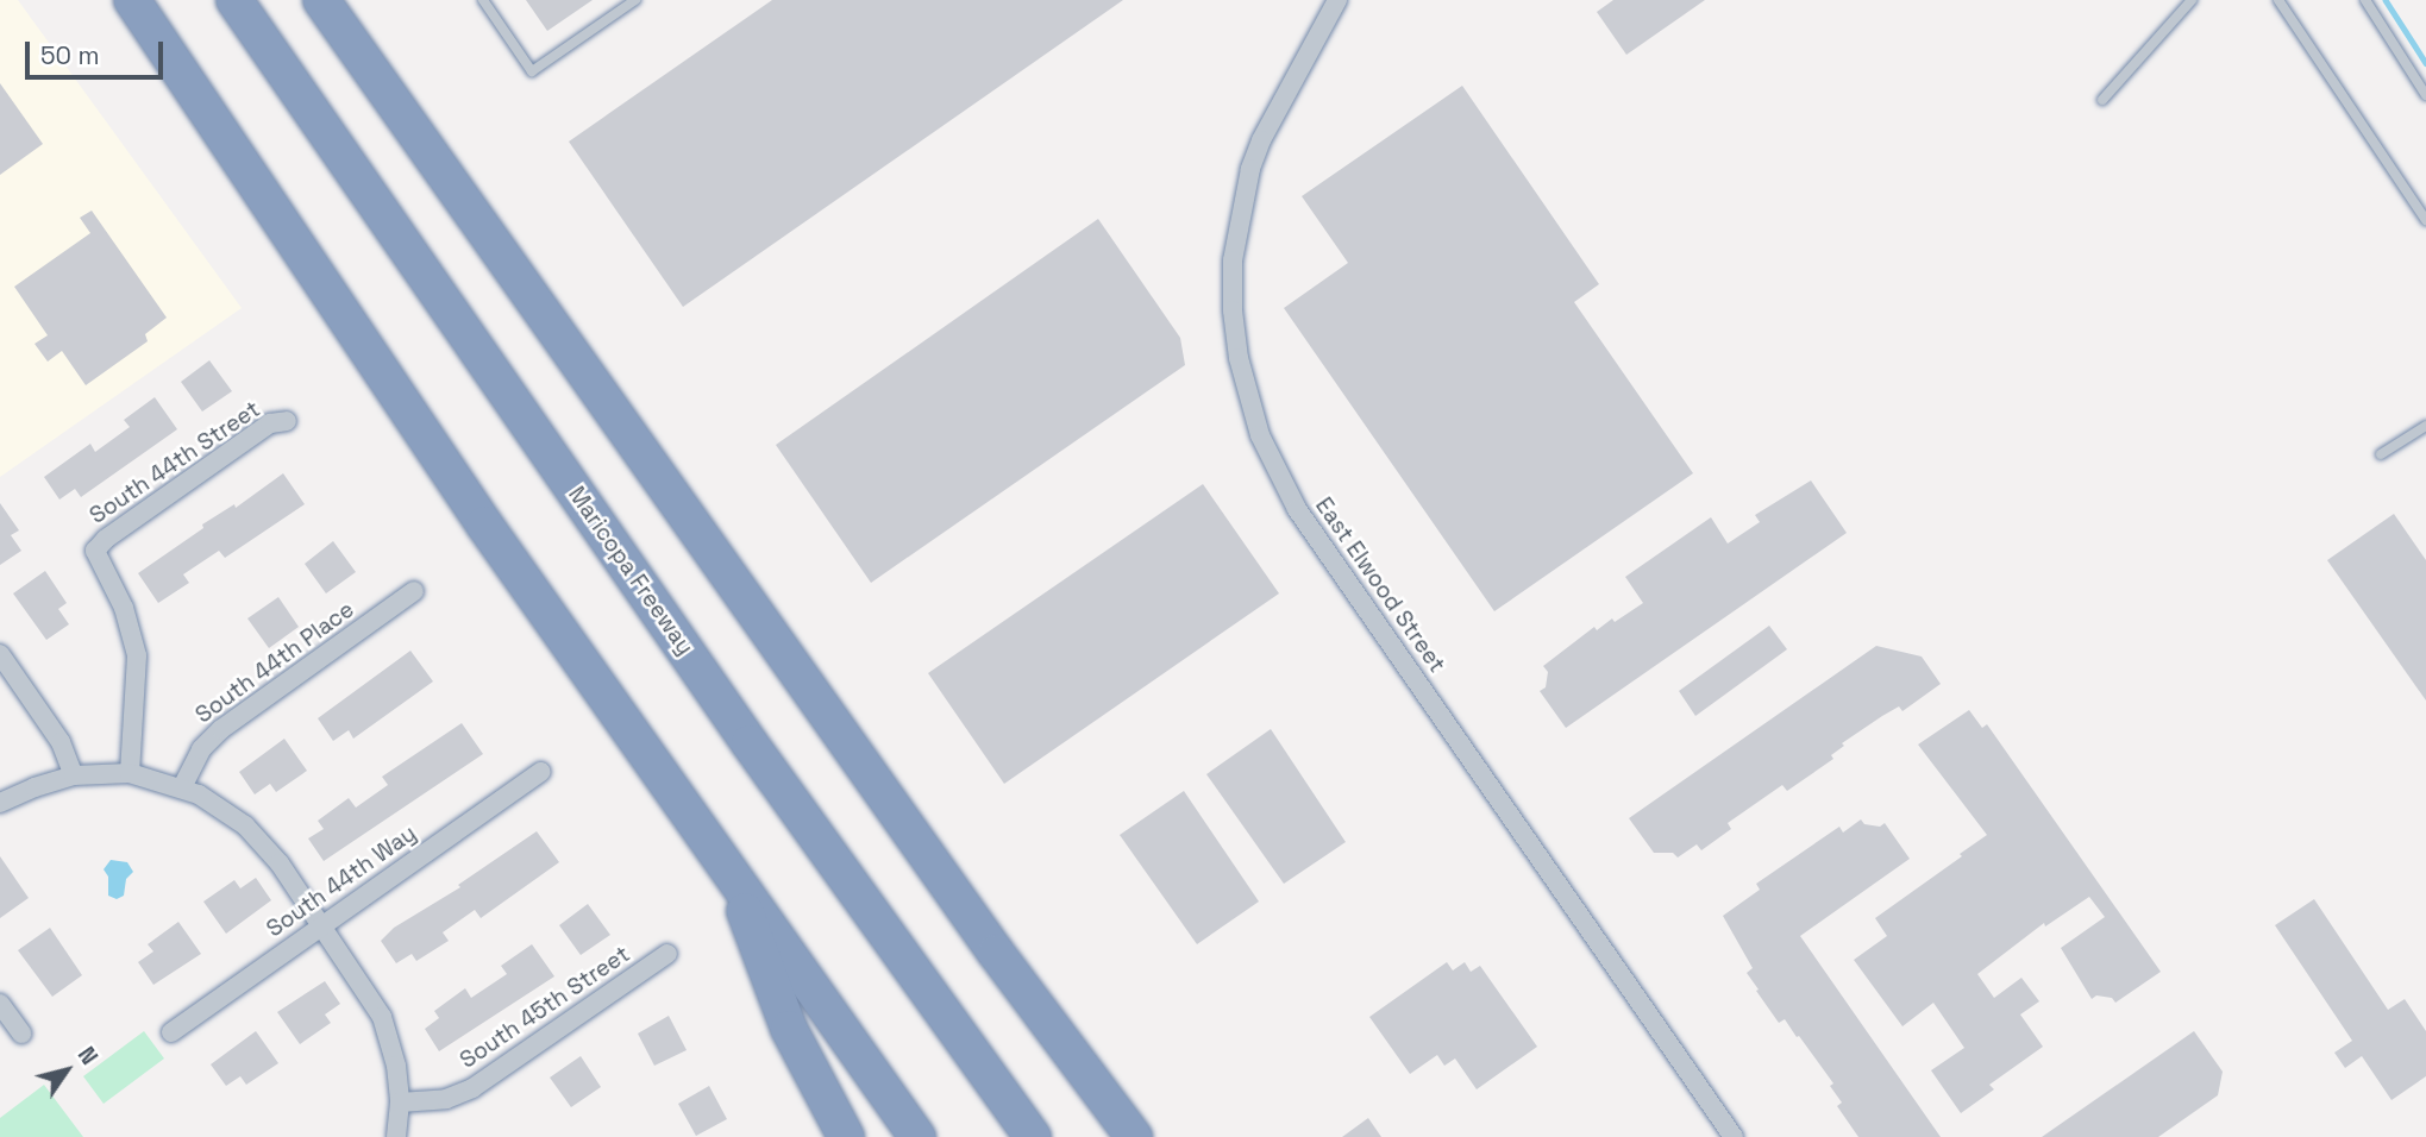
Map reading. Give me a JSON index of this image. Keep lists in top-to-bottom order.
{
  "streets": {
    "highway": ["Maricopa Freeway"],
    "street": [
      "South 44th Street",
      "East Elwood Street",
      "South 44th Place",
      "South 44th Way",
      "South 45th Street"
    ]
  },
  "scale_bar": "50 m",
  "north": "top right"
}
